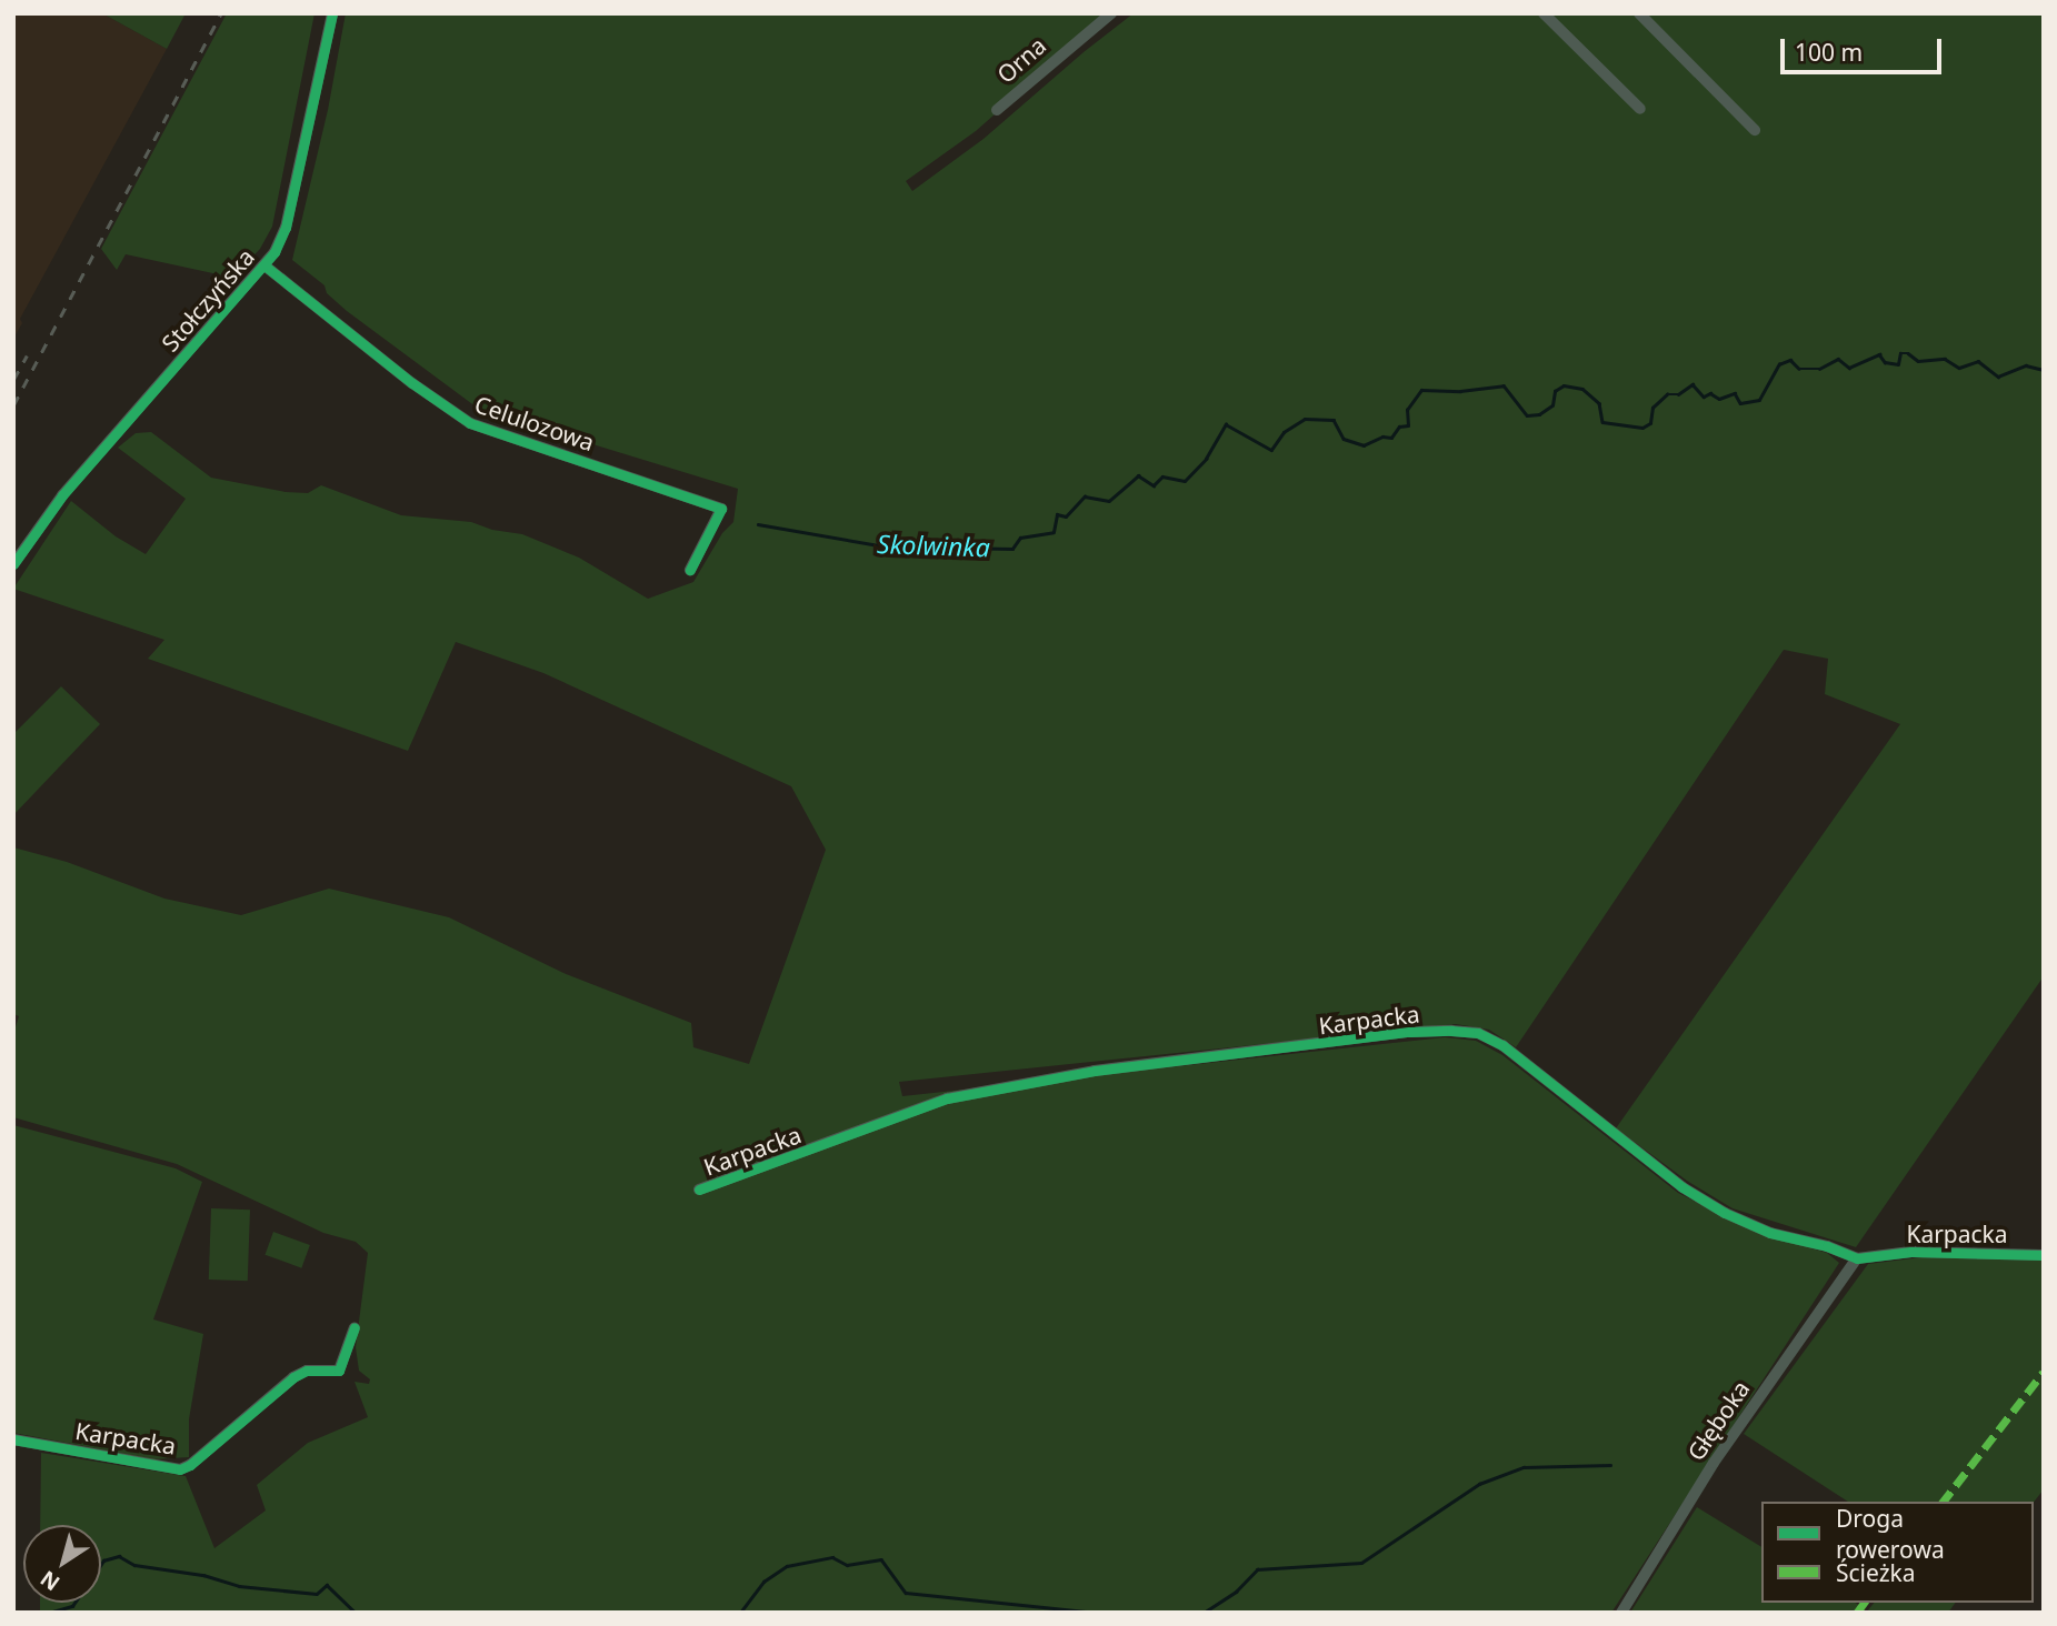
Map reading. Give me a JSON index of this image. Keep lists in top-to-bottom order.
{
  "streets": {
    "street": [
      "Orna",
      "Stołczyńska",
      "Celulozowa",
      "Karpacka",
      "Głęboka"
    ]
  },
  "crossings": [
    ["Stołczyńska", "Celulozowa"],
    ["Karpacka", "Głęboka"]
  ],
  "water": ["Skolwinka"],
  "legend": ["Droga rowerowa", "Ścieżka"],
  "scale_bar": "100 m",
  "north": "bottom left"
}
